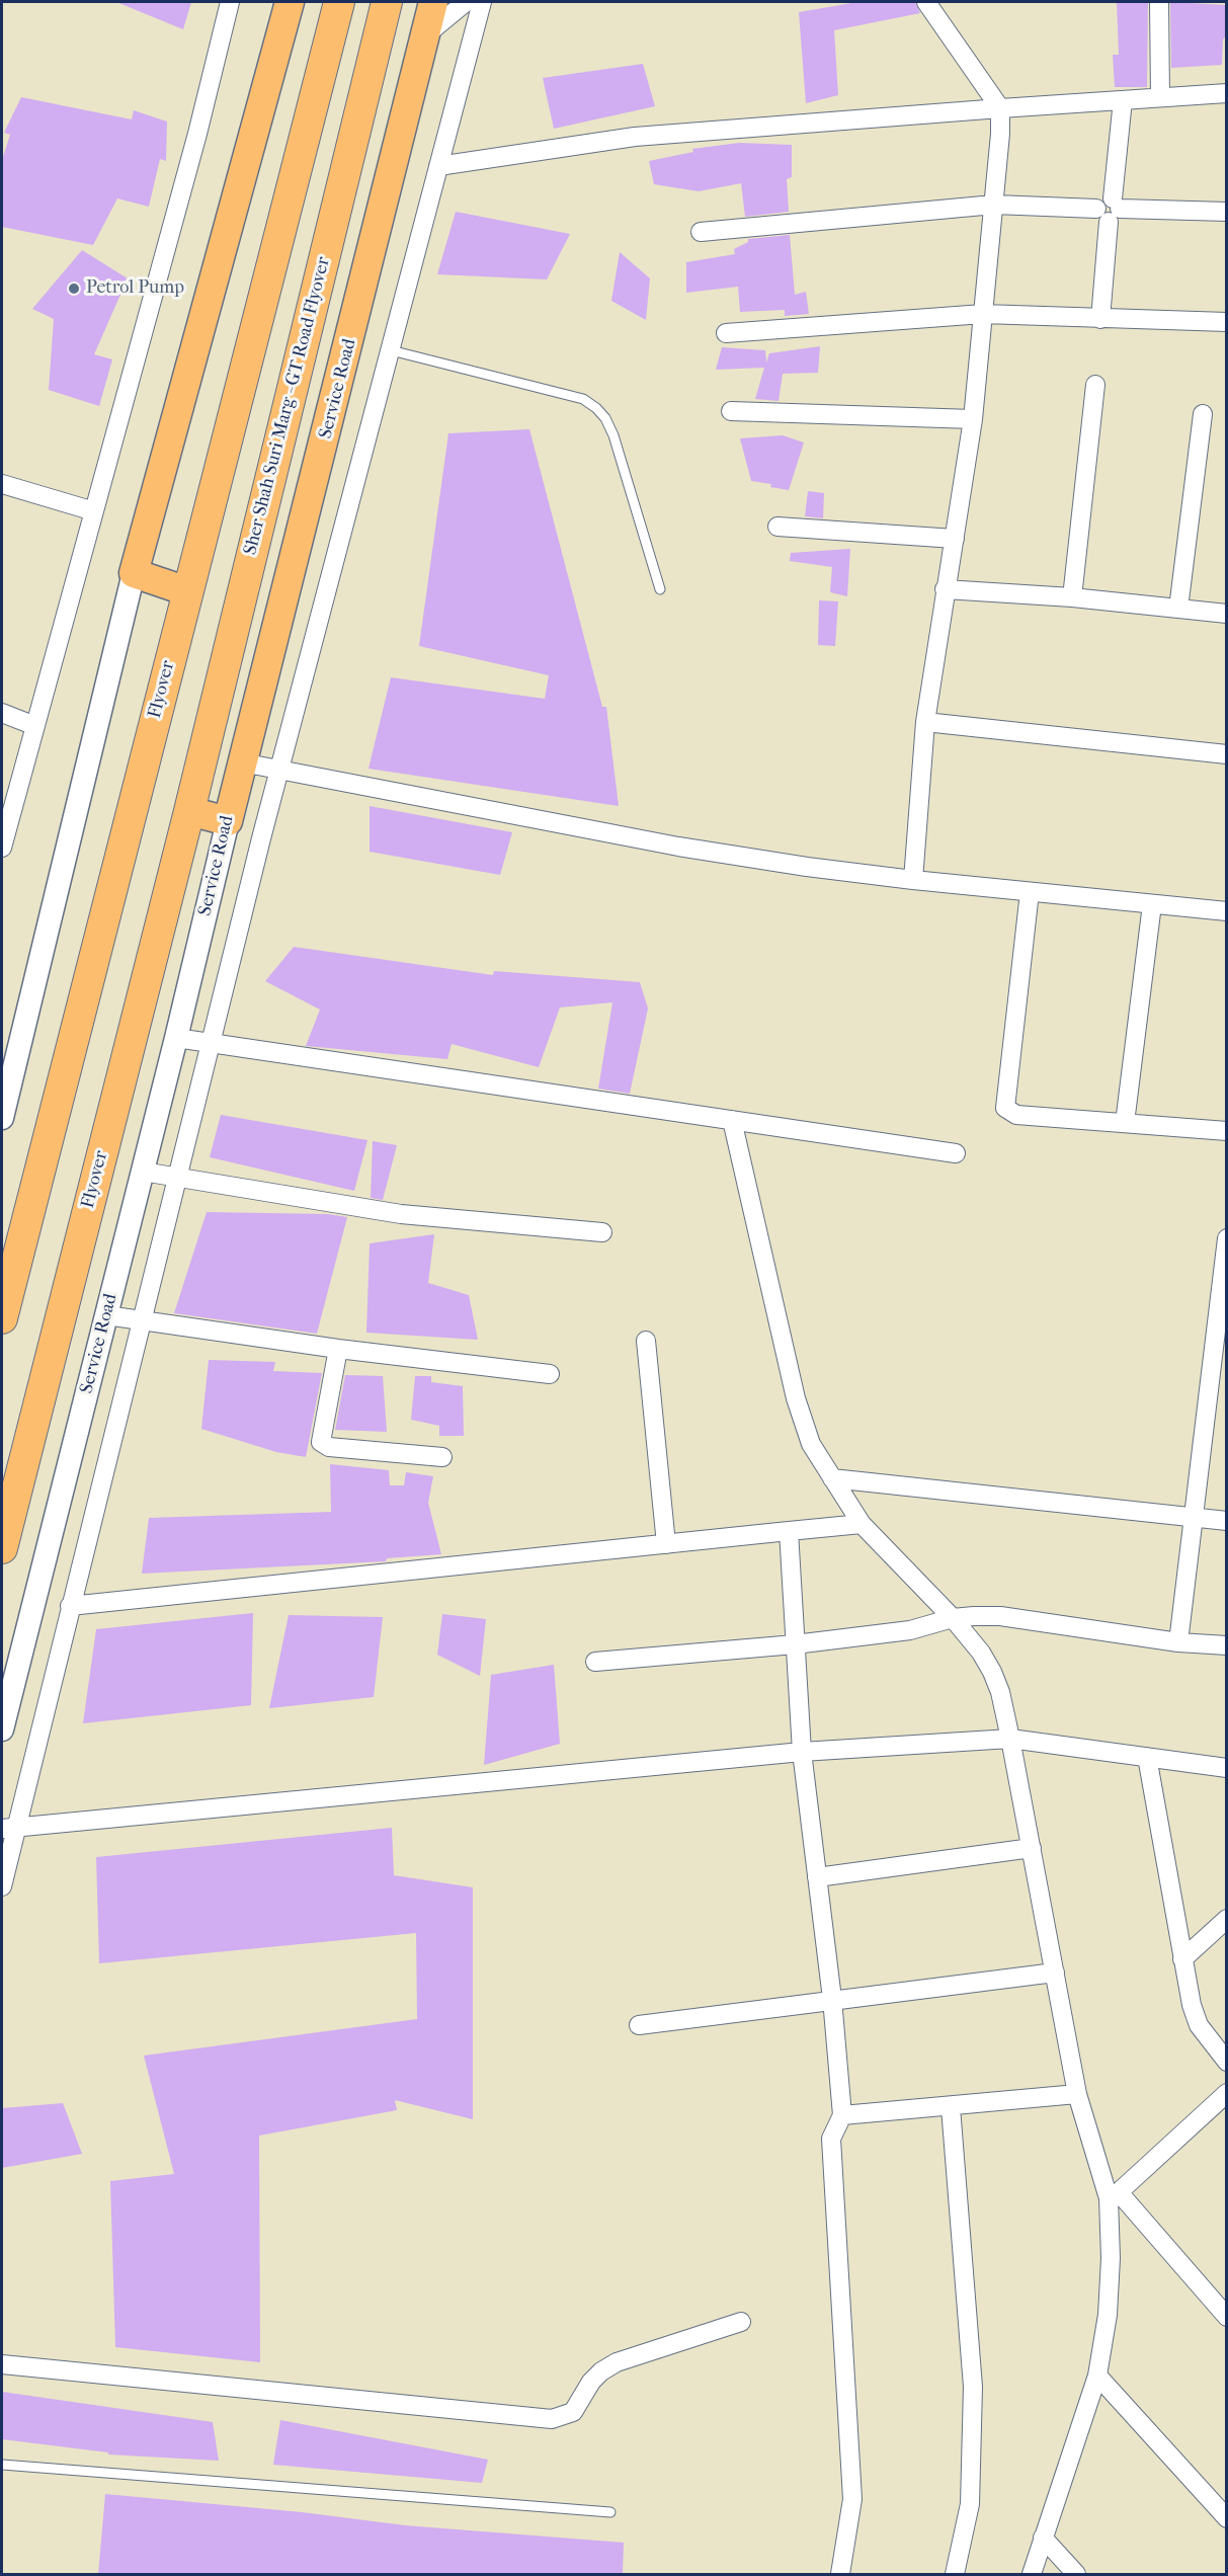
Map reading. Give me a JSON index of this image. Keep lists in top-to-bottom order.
{
  "streets": {
    "highway": ["Sher Shah Suri Marg - GT Road Flyover", "Flyover"],
    "main road": ["Service Road"]
  },
  "crossings": [
    ["Sher Shah Suri Marg - GT Road Flyover", "Flyover"]
  ],
  "places": ["Petrol Pump"]
}
